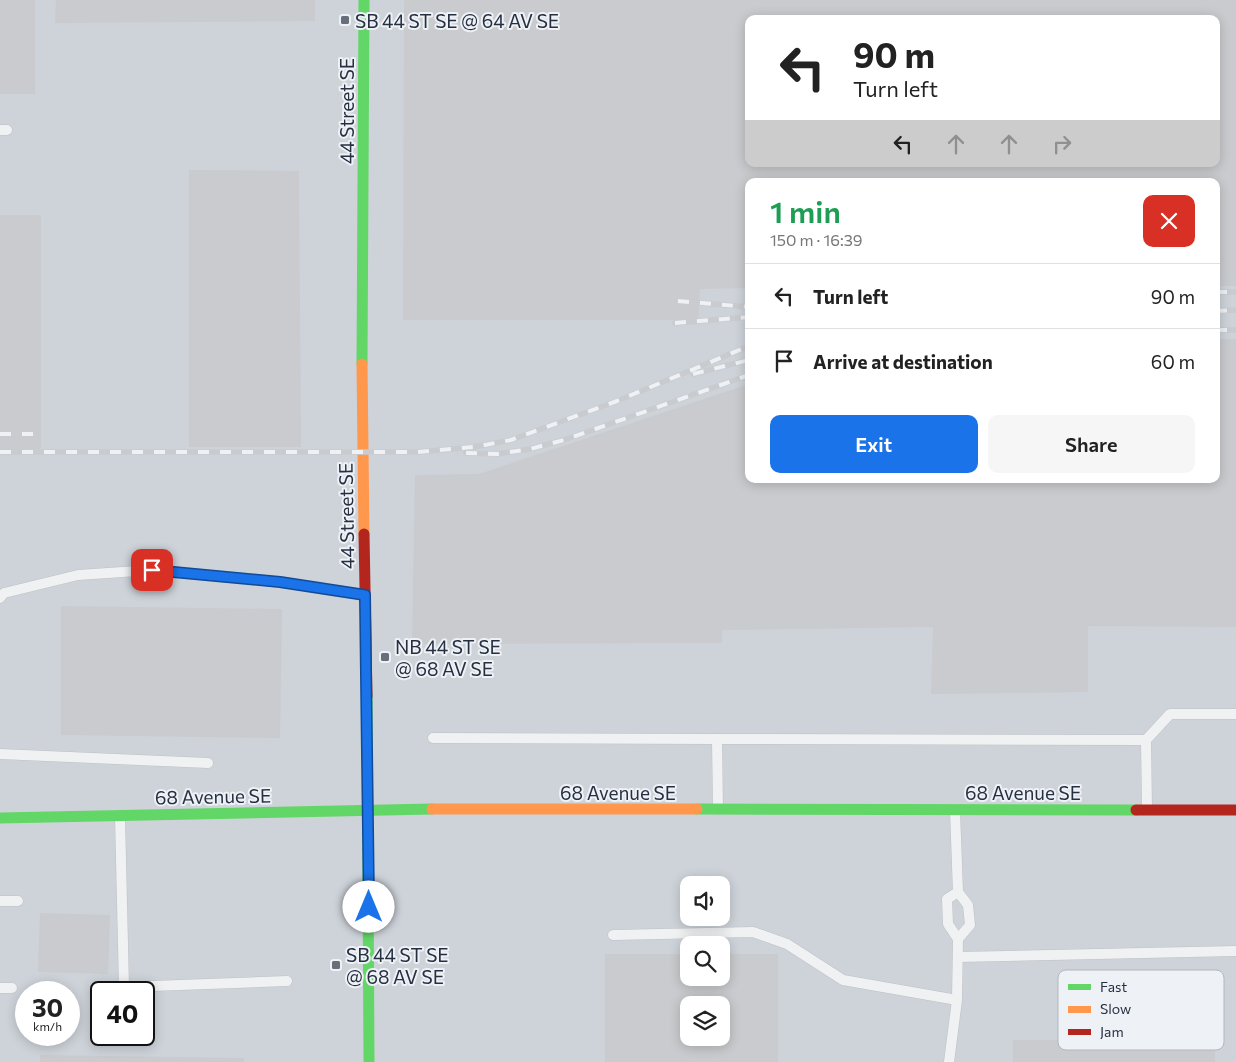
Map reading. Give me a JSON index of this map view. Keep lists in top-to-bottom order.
{
  "streets": {
    "street": ["44 Street SE", "68 Avenue SE"]
  },
  "crossings": [
    ["44 Street SE", "68 Avenue SE"]
  ],
  "places": {
    "transit": ["SB 44 ST SE @ 64 AV SE", "NB 44 ST SE @ 68 AV SE", "SB 44 ST SE @ 68 AV SE"]
  },
  "legend": ["Fast", "Slow", "Jam"],
  "page": {
    "turn": ["90 m", "Turn left"],
    "heading": ["1 min", "150 m · 16:39"],
    "list": [
      {
        "name": "Turn left",
        "value": "90 m"
      },
      {
        "name": "Arrive at destination",
        "value": "60 m"
      }
    ],
    "buttons": ["Exit", "Share"],
    "speed": "30 km/h",
    "limit": "40"
  }
}
